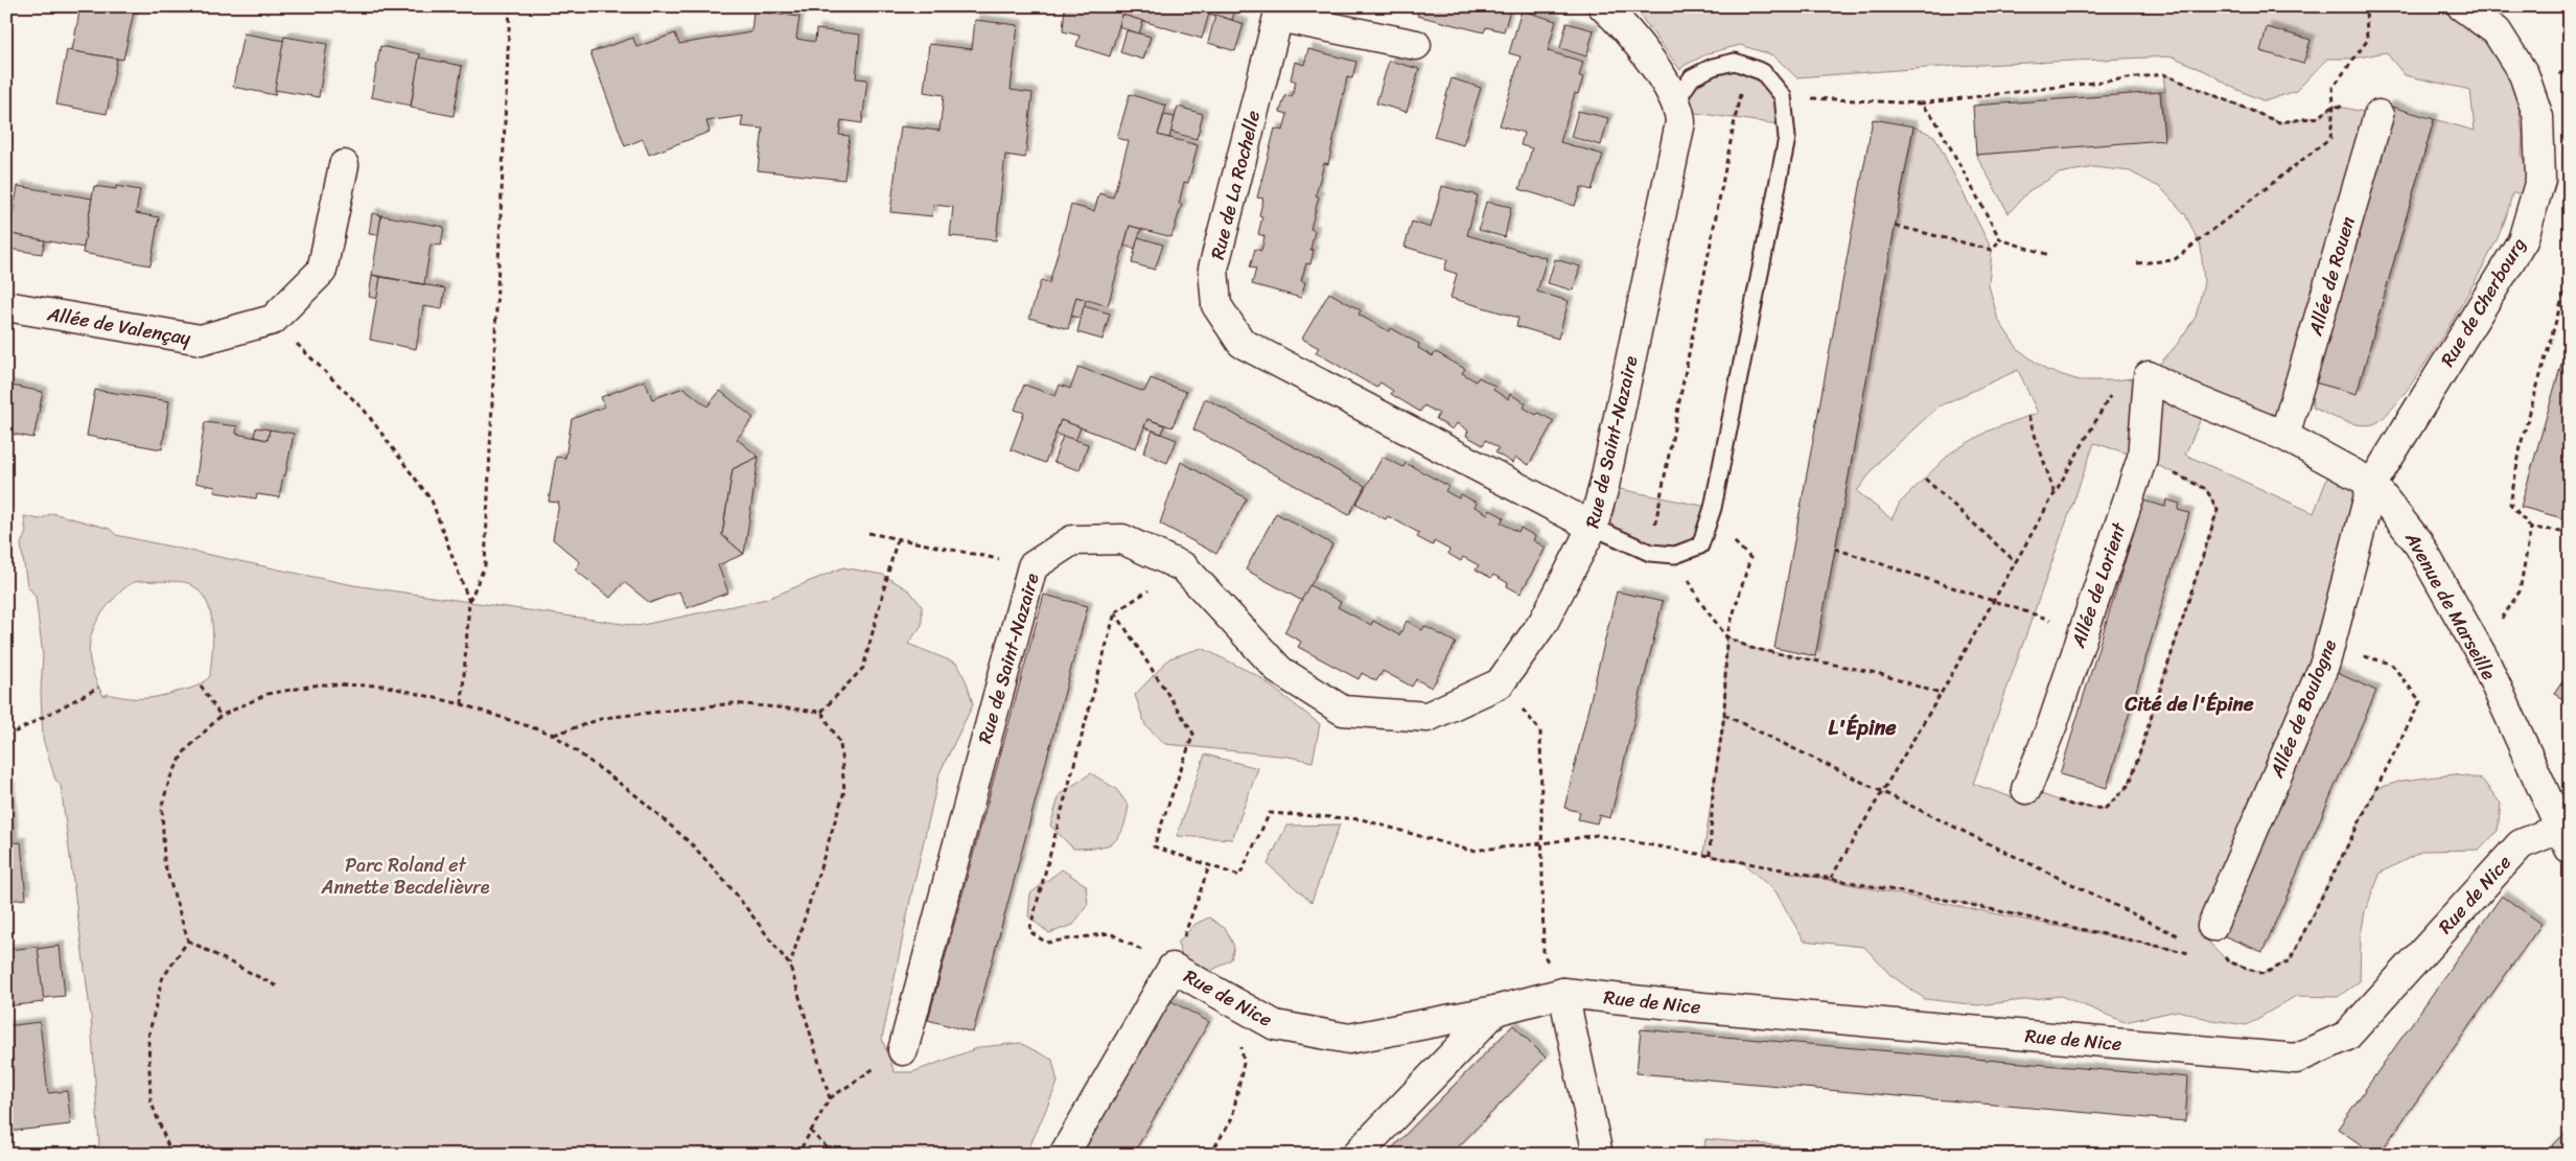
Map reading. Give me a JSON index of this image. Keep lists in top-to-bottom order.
{
  "streets": {
    "street": [
      "Rue de La Rochelle",
      "Allée de Rouen",
      "Rue de Cherbourg",
      "Allée de Valençay",
      "Rue de Saint-Nazaire",
      "Allée de Lorient",
      "Avenue de Marseille",
      "Allée de Boulogne",
      "Rue de Nice"
    ]
  },
  "crossings": [
    ["Rue de La Rochelle", "Rue de Saint-Nazaire"],
    ["Allée de Rouen", "Avenue de Marseille"],
    ["Rue de Cherbourg", "Avenue de Marseille"],
    ["Rue de Cherbourg", "Allée de Boulogne"],
    ["Allée de Lorient", "Avenue de Marseille"],
    ["Avenue de Marseille", "Allée de Boulogne"],
    ["Avenue de Marseille", "Rue de Nice"]
  ],
  "districts": ["Cité de l'Épine", "L'Épine"],
  "parks": ["Parc Roland et Annette Becdelièvre"]
}
